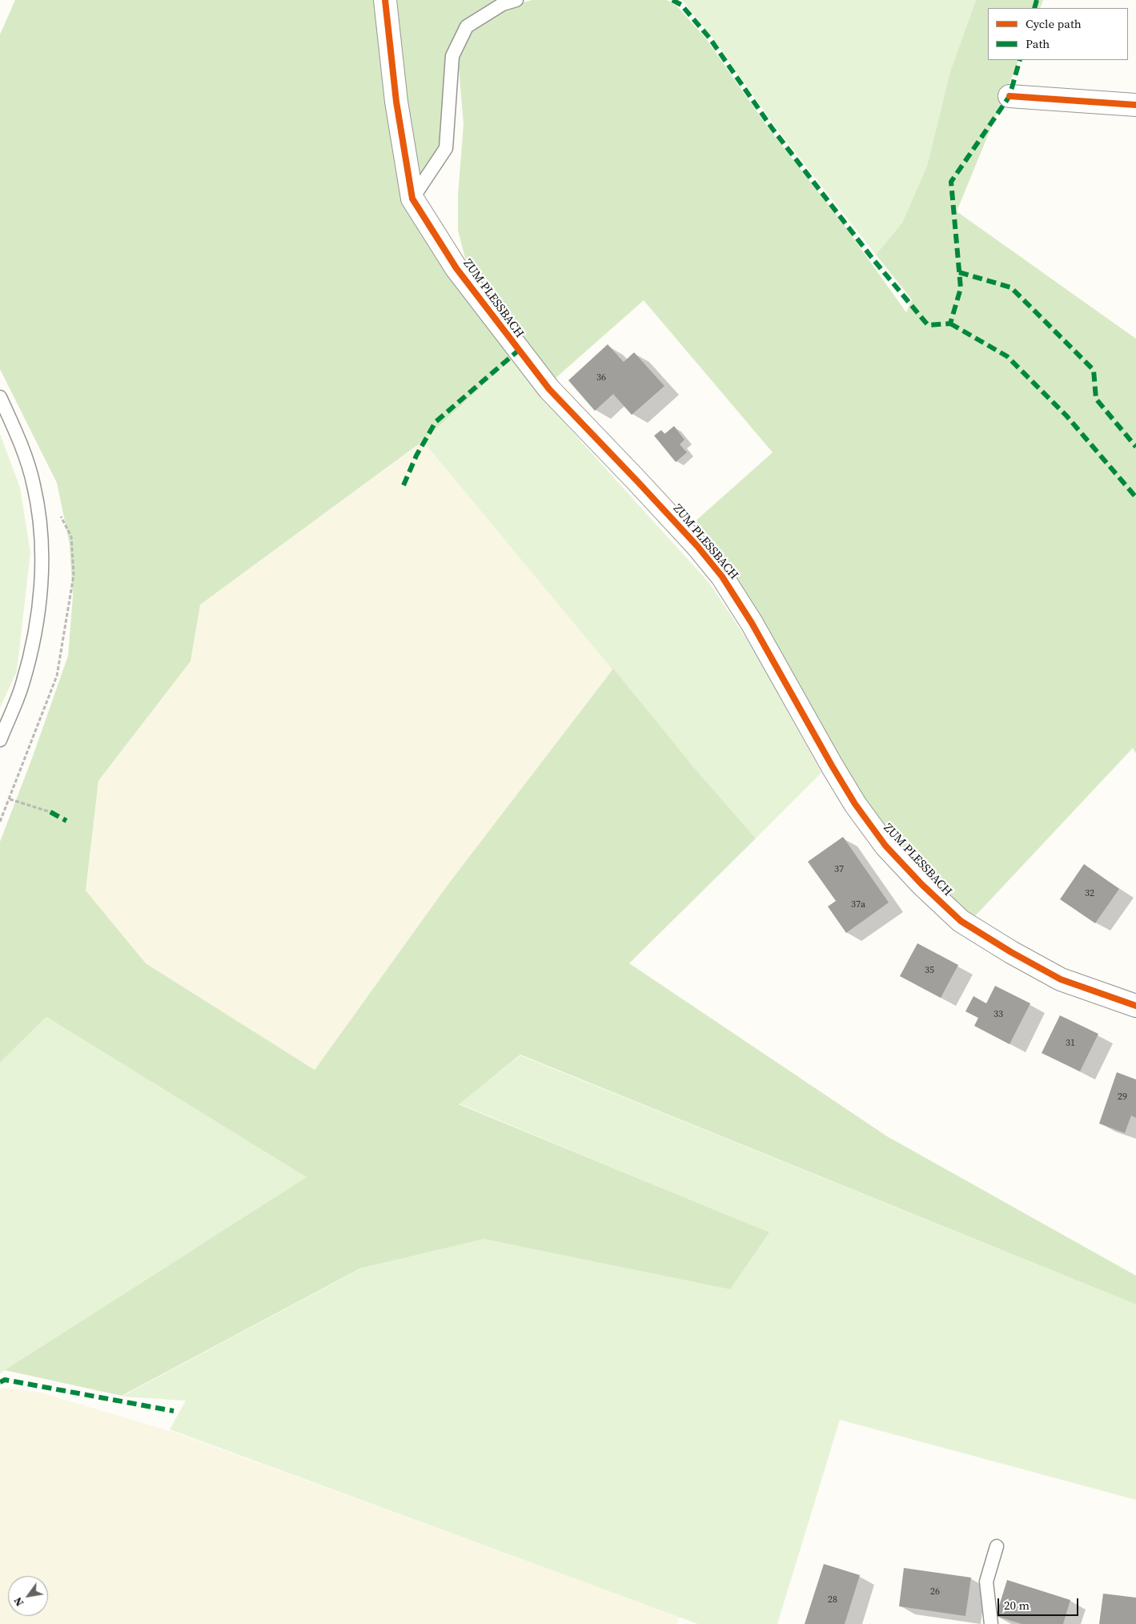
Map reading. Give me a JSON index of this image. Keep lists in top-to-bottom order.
{
  "streets": {
    "street": ["ZUM PLESSBACH"]
  },
  "house_numbers": [
    "36",
    "37",
    "32",
    "37a",
    "35",
    "33",
    "31",
    "29",
    "26",
    "28"
  ],
  "legend": ["Cycle path", "Path"],
  "scale_bar": "20 m",
  "north": "bottom left"
}
